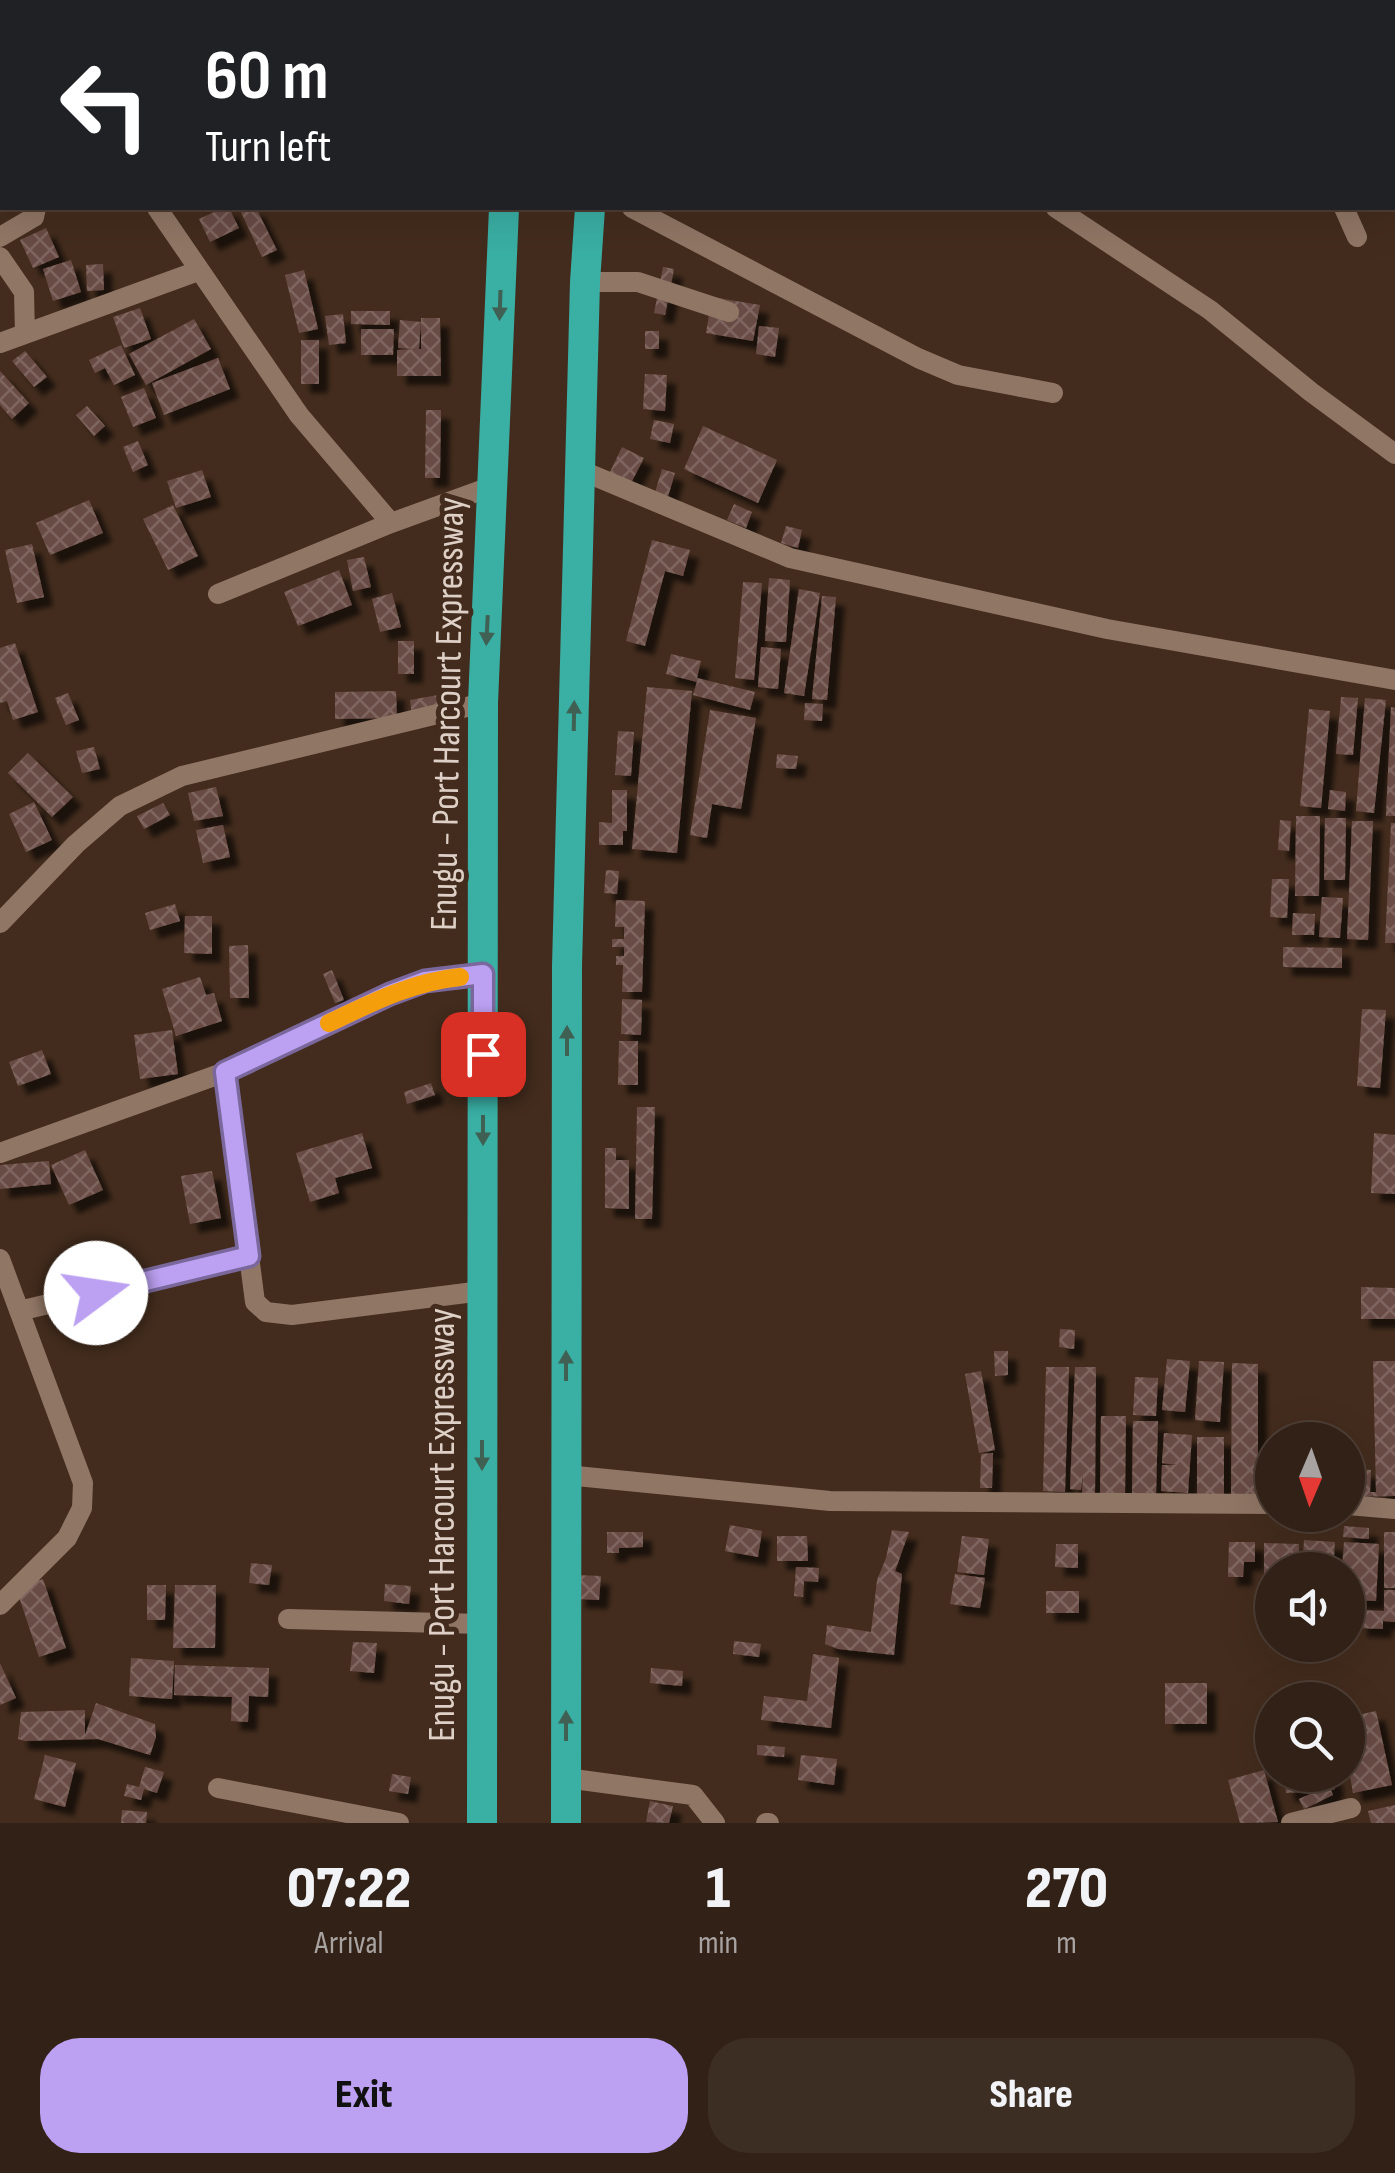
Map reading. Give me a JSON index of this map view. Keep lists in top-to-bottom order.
{
  "streets": {
    "highway": ["Enugu - Port Harcourt Expressway"]
  },
  "north": "bottom",
  "page": {
    "turn": ["60 m", "Turn left"],
    "eta": [
      "07:22",
      "Arrival",
      "1",
      "min",
      "270",
      "m"
    ],
    "buttons": ["Exit", "Share"]
  }
}
